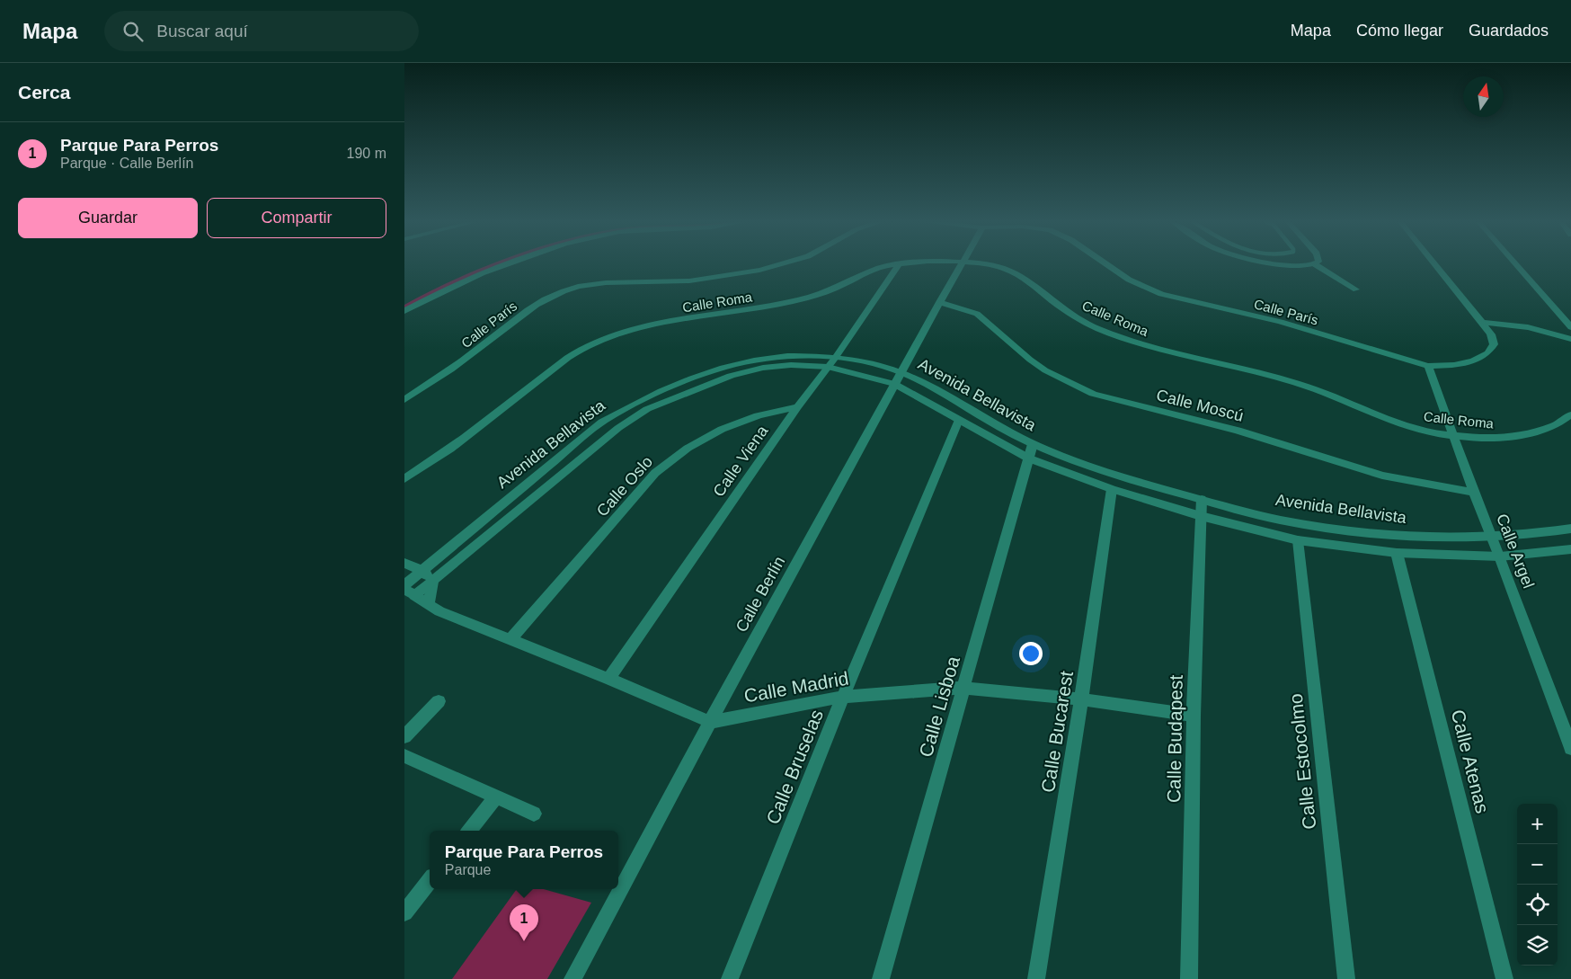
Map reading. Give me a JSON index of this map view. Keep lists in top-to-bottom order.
{
  "streets": {
    "street": [
      "Calle Roma",
      "Calle París",
      "Avenida Bellavista",
      "Calle Moscú",
      "Calle Viena",
      "Calle Oslo",
      "Calle Argel",
      "Calle Berlín",
      "Calle Madrid",
      "Calle Lisboa",
      "Calle Bucarest",
      "Calle Budapest",
      "Calle Estocolmo",
      "Calle Atenas",
      "Calle Bruselas"
    ]
  },
  "crossings": [
    ["Calle Roma", "Calle Argel"],
    ["Calle París", "Calle Argel"],
    ["Avenida Bellavista", "Calle Viena"],
    ["Avenida Bellavista", "Calle Argel"],
    ["Avenida Bellavista", "Calle Berlín"],
    ["Avenida Bellavista", "Calle Lisboa"],
    ["Avenida Bellavista", "Calle Bucarest"],
    ["Avenida Bellavista", "Calle Budapest"],
    ["Avenida Bellavista", "Calle Estocolmo"],
    ["Avenida Bellavista", "Calle Atenas"],
    ["Avenida Bellavista", "Calle Bruselas"],
    ["Calle Moscú", "Calle Argel"],
    ["Calle Moscú", "Calle Berlín"],
    ["Calle Viena", "Calle Oslo"],
    ["Calle Berlín", "Calle Madrid"],
    ["Calle Madrid", "Calle Lisboa"],
    ["Calle Madrid", "Calle Bucarest"],
    ["Calle Madrid", "Calle Budapest"],
    ["Calle Madrid", "Calle Bruselas"]
  ],
  "north": "top",
  "page": {
    "header": "Mapa",
    "search": "Buscar aquí",
    "nav": ["Mapa", "Cómo llegar", "Guardados"],
    "heading": "Cerca",
    "list": [
      {
        "mark": "1",
        "name": "Parque Para Perros",
        "note": "Parque · Calle Berlín",
        "value": "190 m"
      }
    ],
    "buttons": ["Guardar", "Compartir"],
    "map_buttons": ["+", "−"],
    "popup": ["Parque Para Perros", "Parque"],
    "pins": "1"
  }
}
